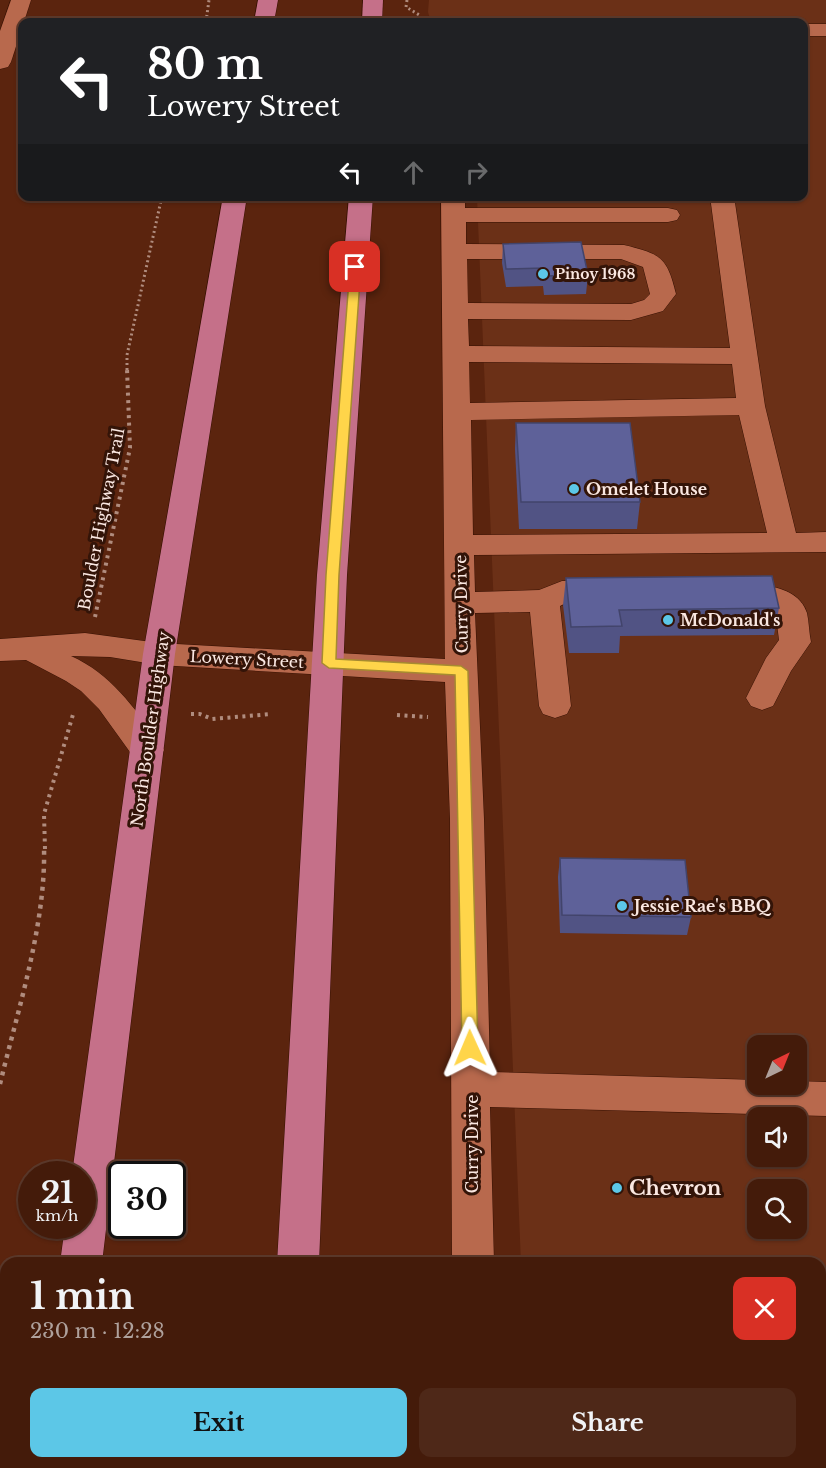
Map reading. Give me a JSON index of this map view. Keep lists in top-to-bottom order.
{
  "streets": {
    "main road": ["North Boulder Highway"],
    "street": ["Curry Drive", "Lowery Street"],
    "path": ["Boulder Highway Trail"]
  },
  "crossings": [
    ["Curry Drive", "Lowery Street"],
    ["Lowery Street", "North Boulder Highway"]
  ],
  "places": [
    "Pinoy 1968",
    "Omelet House",
    "McDonald's",
    "Jessie Rae's BBQ",
    "Chevron"
  ],
  "north": "top right",
  "page": {
    "turn": ["80 m", "Lowery Street"],
    "speed": "21 km/h",
    "limit": "30",
    "heading": ["1 min", "230 m · 12:28"],
    "buttons": ["Exit", "Share"]
  }
}
